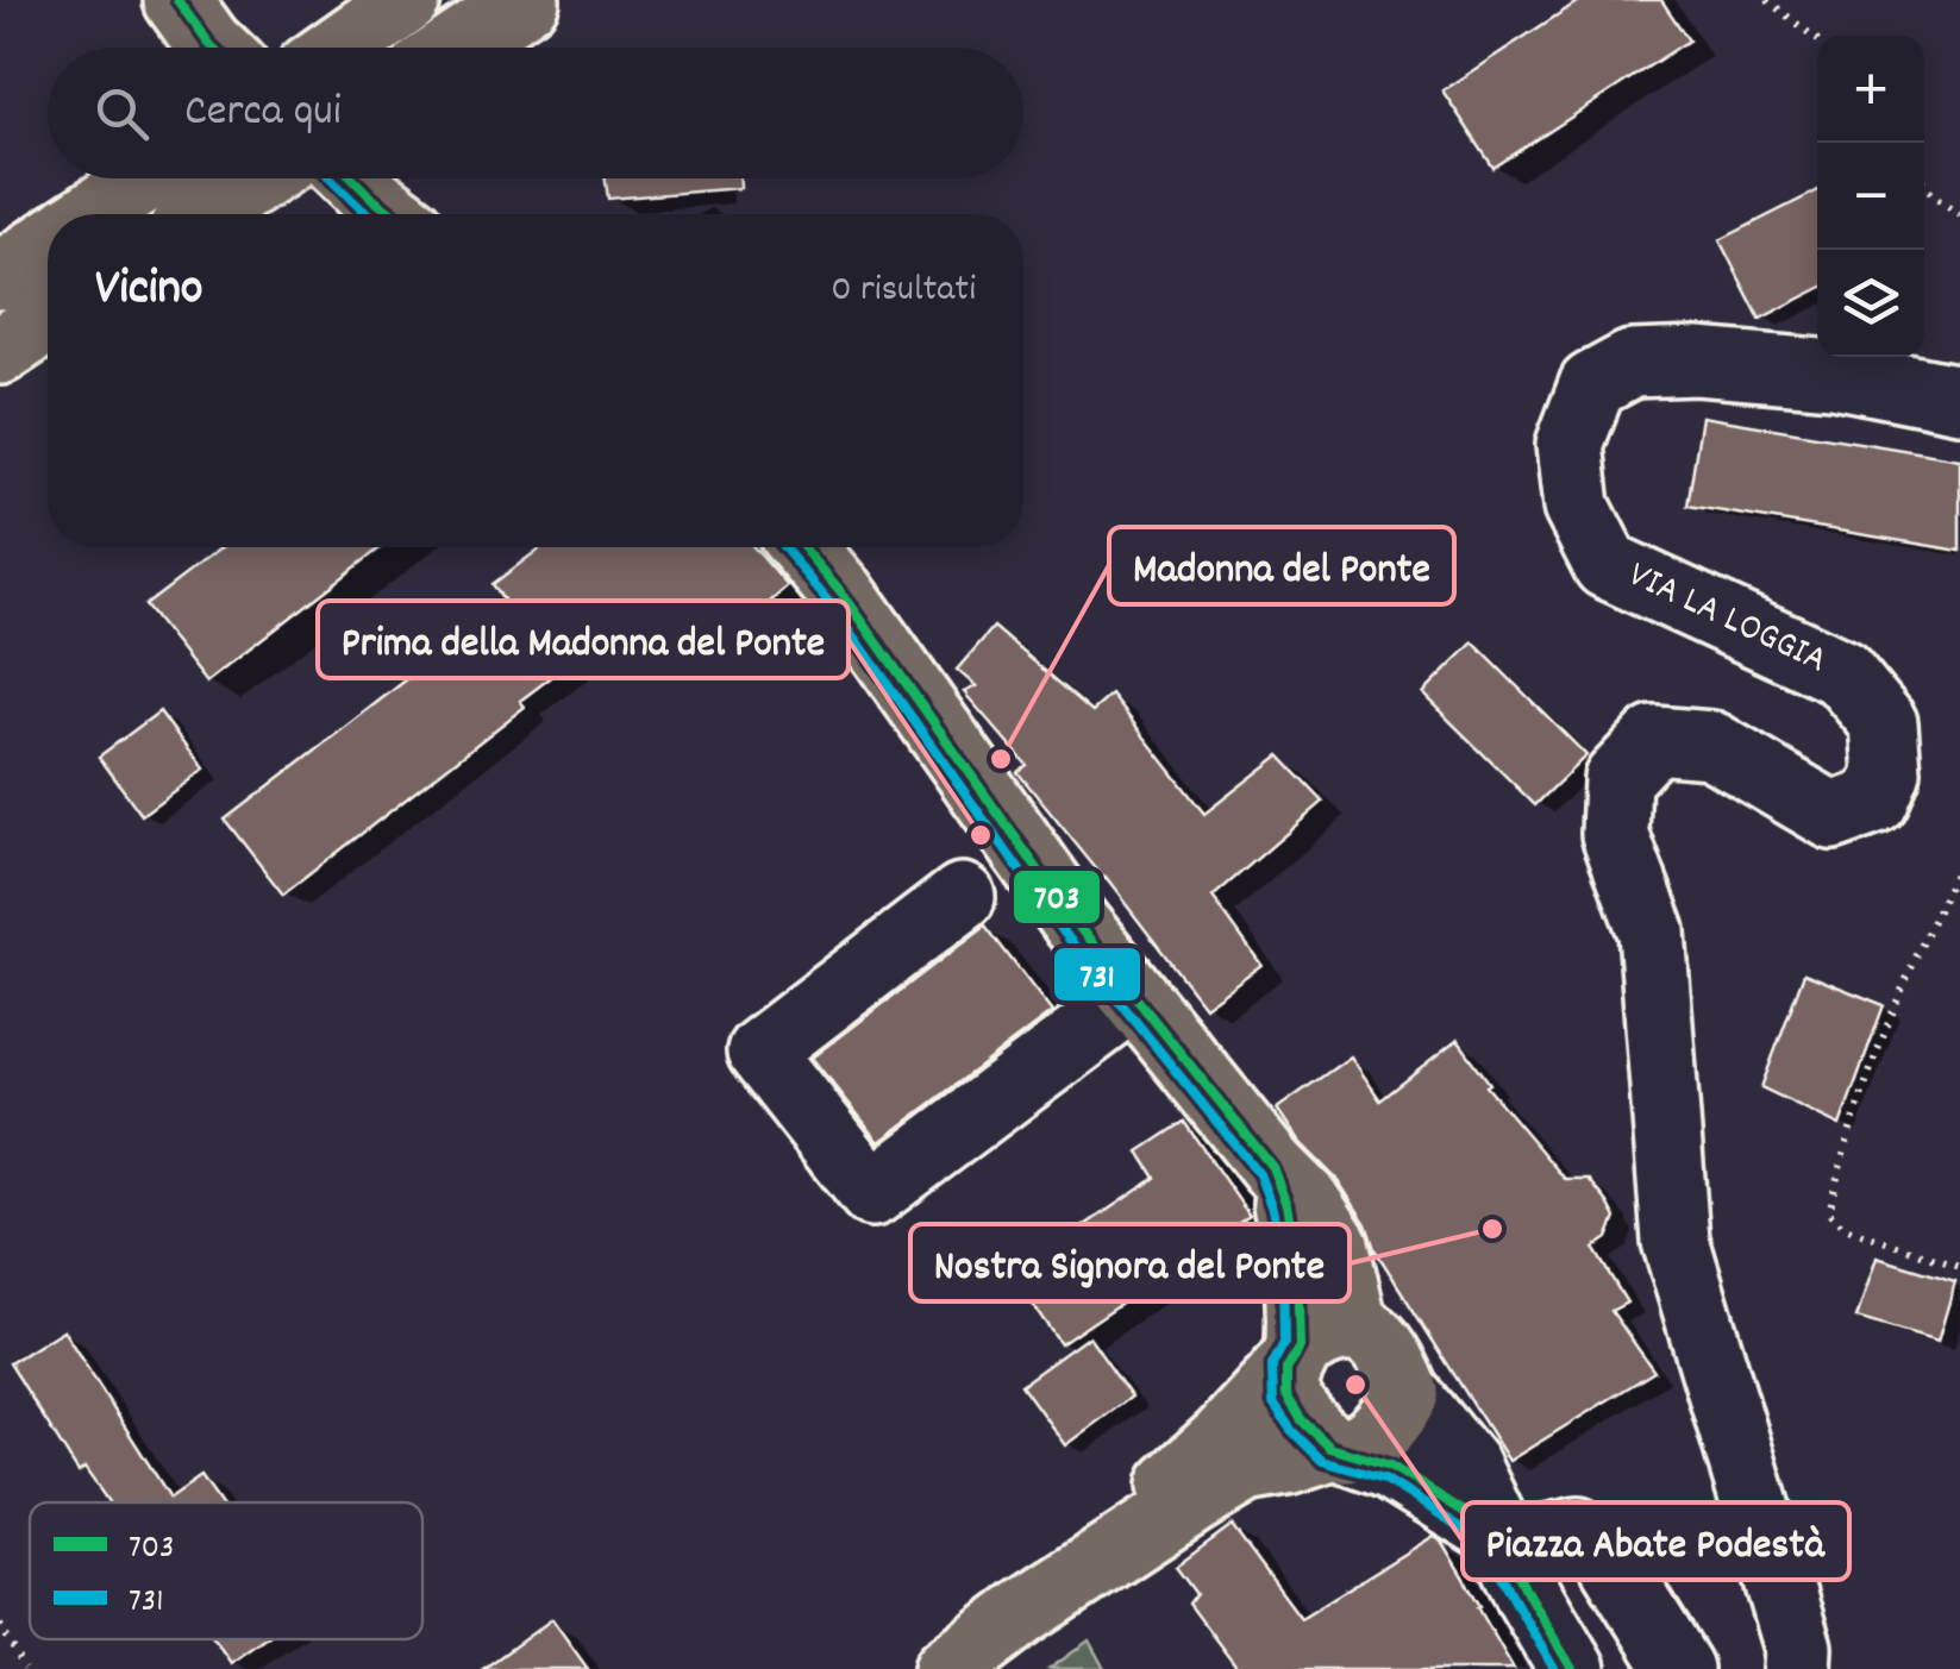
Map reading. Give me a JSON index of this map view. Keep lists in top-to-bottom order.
{
  "streets": {
    "street": ["VIA LA LOGGIA"]
  },
  "places": [
    "Madonna del Ponte",
    "Prima della Madonna del Ponte",
    "Nostra Signora del Ponte",
    "Piazza Abate Podestà"
  ],
  "lines": ["transit line 703", "transit line 731"],
  "legend": ["703", "731"],
  "page": {
    "map_buttons": ["+", "−"],
    "search": "Cerca qui",
    "heading": ["Vicino", "0 risultati"]
  }
}
